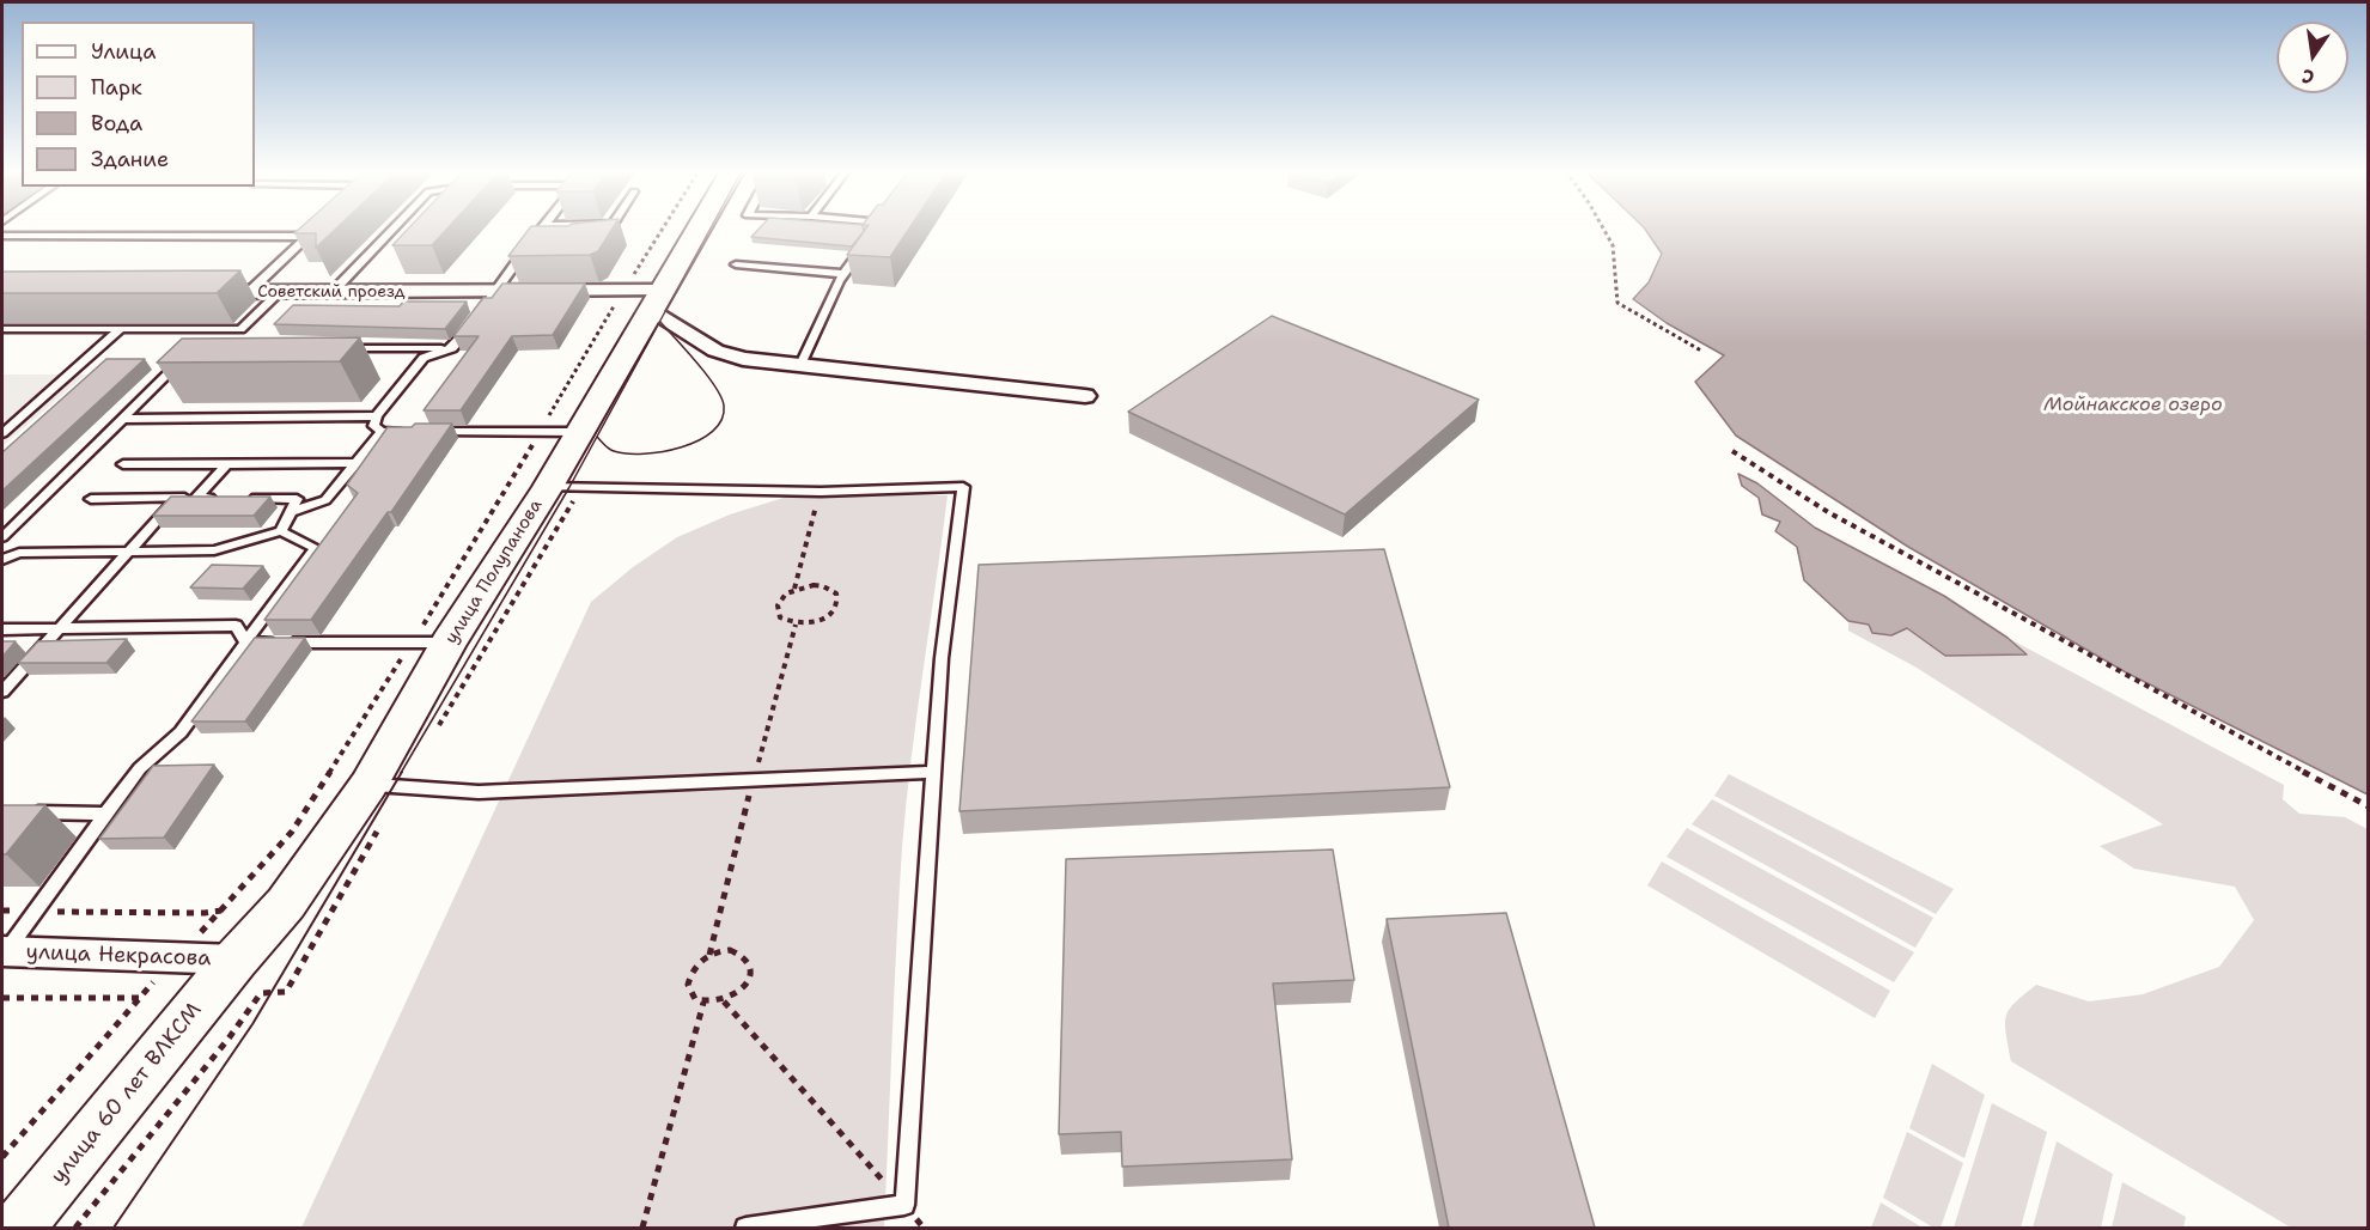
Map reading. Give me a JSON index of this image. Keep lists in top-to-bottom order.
{
  "streets": {
    "street": [
      "Советский проезд",
      "улица Полупанова",
      "улица Некрасова",
      "улица 60 лет ВЛКСМ"
    ]
  },
  "crossings": [
    ["Советский проезд", "улица Полупанова"],
    ["улица Полупанова", "улица Некрасова"],
    ["улица Полупанова", "улица 60 лет ВЛКСМ"],
    ["улица Некрасова", "улица 60 лет ВЛКСМ"]
  ],
  "water": ["Мойнакское озеро"],
  "legend": [
    "Улица",
    "Парк",
    "Вода",
    "Здание"
  ],
  "north": "bottom"
}
